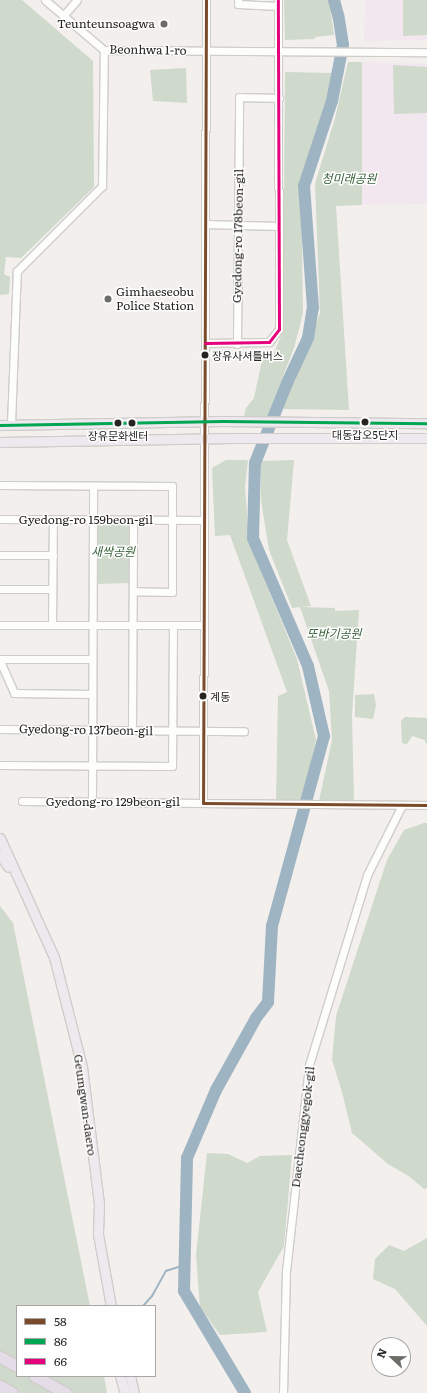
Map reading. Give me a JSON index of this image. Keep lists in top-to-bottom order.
{
  "streets": {
    "main road": ["Geumgwan-daero"],
    "street": [
      "Beonhwa 1-ro",
      "Gyedong-ro 178beon-gil",
      "Gyedong-ro 159beon-gil",
      "Gyedong-ro 137beon-gil",
      "Gyedong-ro 129beon-gil",
      "Daecheonggyegok-gil"
    ]
  },
  "crossings": [
    ["Gyedong-ro 129beon-gil", "Daecheonggyegok-gil"]
  ],
  "parks": ["청미래공원", "새싹공원", "또바기공원"],
  "places": [
    "Teunteunsoagwa",
    "Gimhaeseobu Police Station",
    "장유사셔틀버스",
    "대동갑오5단지",
    "장유문화센터",
    "계동"
  ],
  "lines": ["transit line 58", "transit line 66", "transit line 86"],
  "legend": ["58", "86", "66"],
  "north": "left"
}
